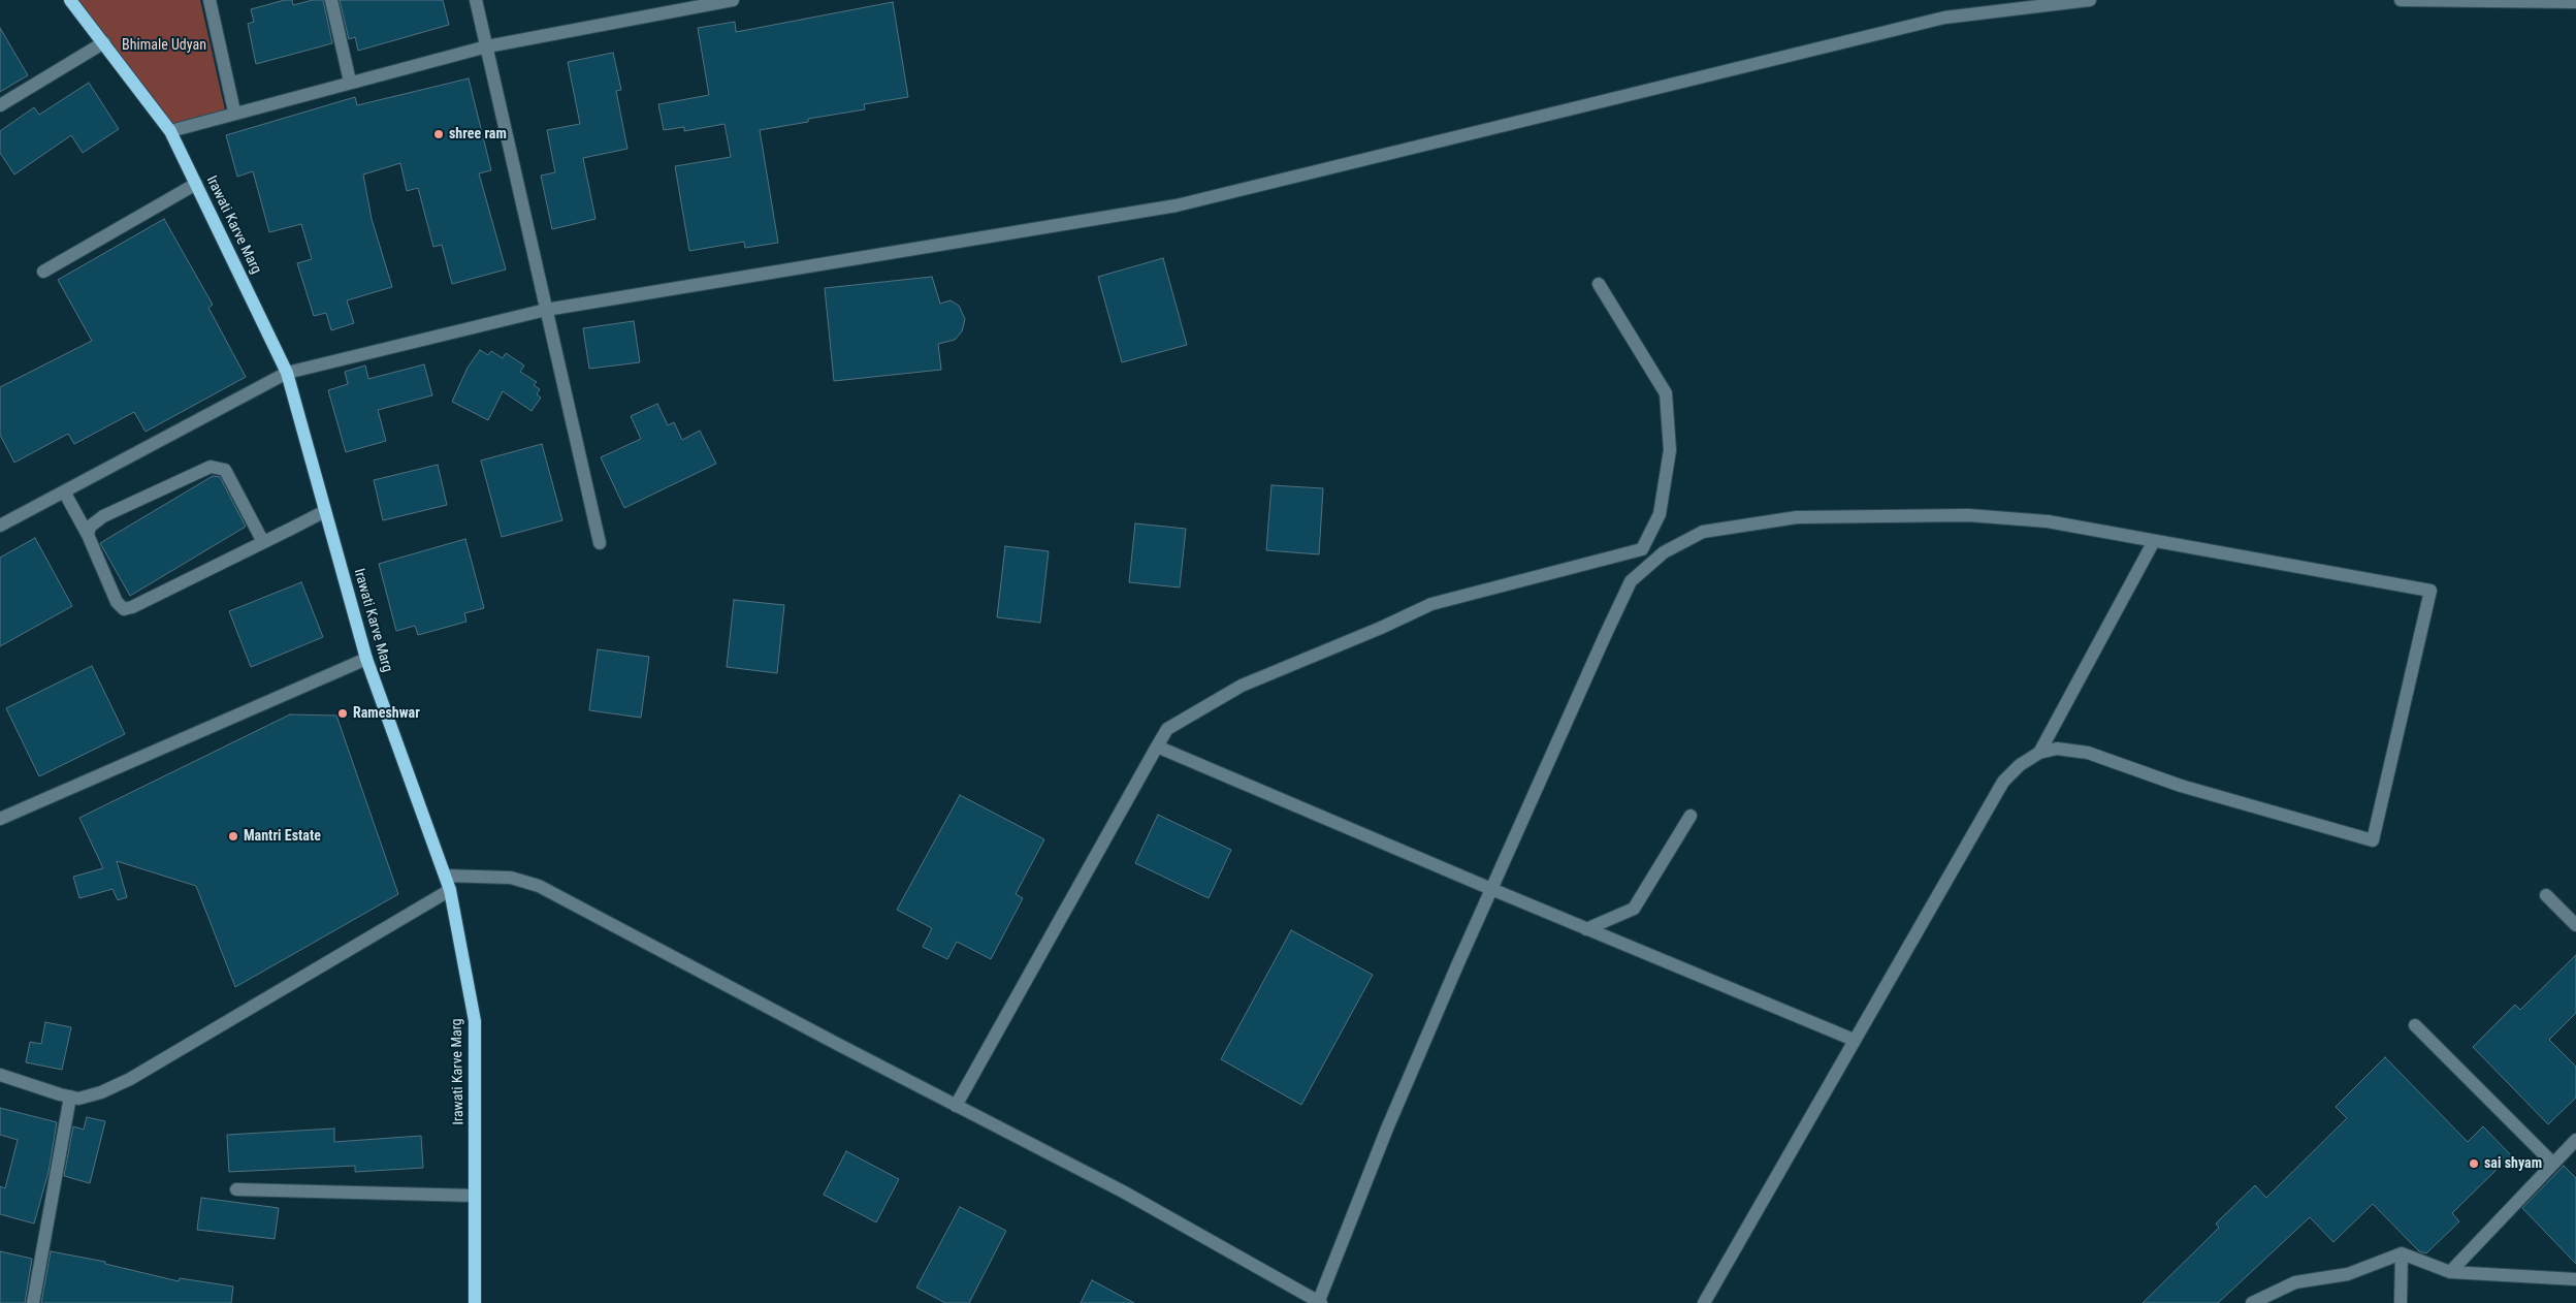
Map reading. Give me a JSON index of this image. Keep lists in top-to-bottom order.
{
  "streets": {
    "main road": ["Irawati Karve Marg"]
  },
  "parks": ["Bhimale Udyan"],
  "places": [
    "shree ram",
    "Rameshwar",
    "Mantri Estate",
    "sai shyam"
  ]
}
